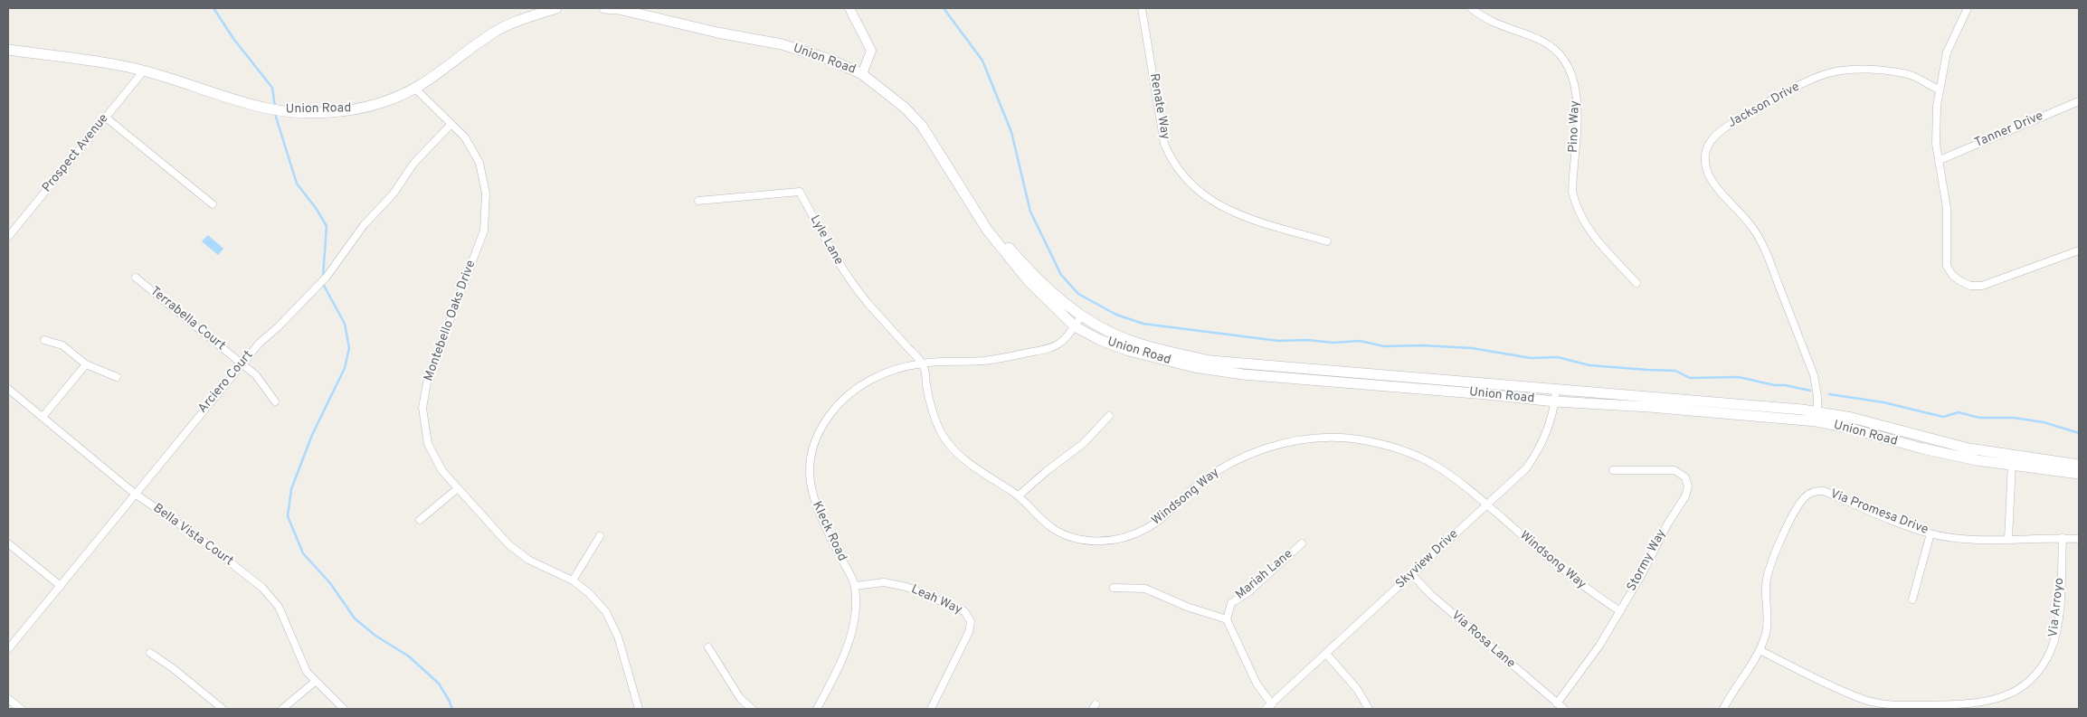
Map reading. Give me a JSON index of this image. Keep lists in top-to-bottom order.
{
  "streets": {
    "main road": ["Union Road"],
    "street": [
      "Jackson Drive",
      "Renate Way",
      "Pino Way",
      "Tanner Drive",
      "Prospect Avenue",
      "Lyle Lane",
      "Terrabella Court",
      "Montebello Oaks Drive",
      "Arciero Court",
      "Windsong Way",
      "Via Promesa Drive",
      "Kleck Road",
      "Bella Vista Court",
      "Skyview Drive",
      "Stormy Way",
      "Mariah Lane",
      "Leah Way",
      "Via Arroyo",
      "Via Rosa Lane"
    ]
  },
  "crossings": [
    ["Union Road", "Jackson Drive"],
    ["Union Road", "Prospect Avenue"],
    ["Union Road", "Montebello Oaks Drive"],
    ["Union Road", "Kleck Road"],
    ["Union Road", "Skyview Drive"],
    ["Lyle Lane", "Windsong Way"],
    ["Lyle Lane", "Kleck Road"],
    ["Terrabella Court", "Arciero Court"],
    ["Montebello Oaks Drive", "Arciero Court"],
    ["Arciero Court", "Bella Vista Court"],
    ["Windsong Way", "Kleck Road"],
    ["Windsong Way", "Skyview Drive"],
    ["Windsong Way", "Stormy Way"],
    ["Via Promesa Drive", "Via Arroyo"],
    ["Kleck Road", "Leah Way"],
    ["Skyview Drive", "Via Rosa Lane"],
    ["Stormy Way", "Via Rosa Lane"]
  ]
}
